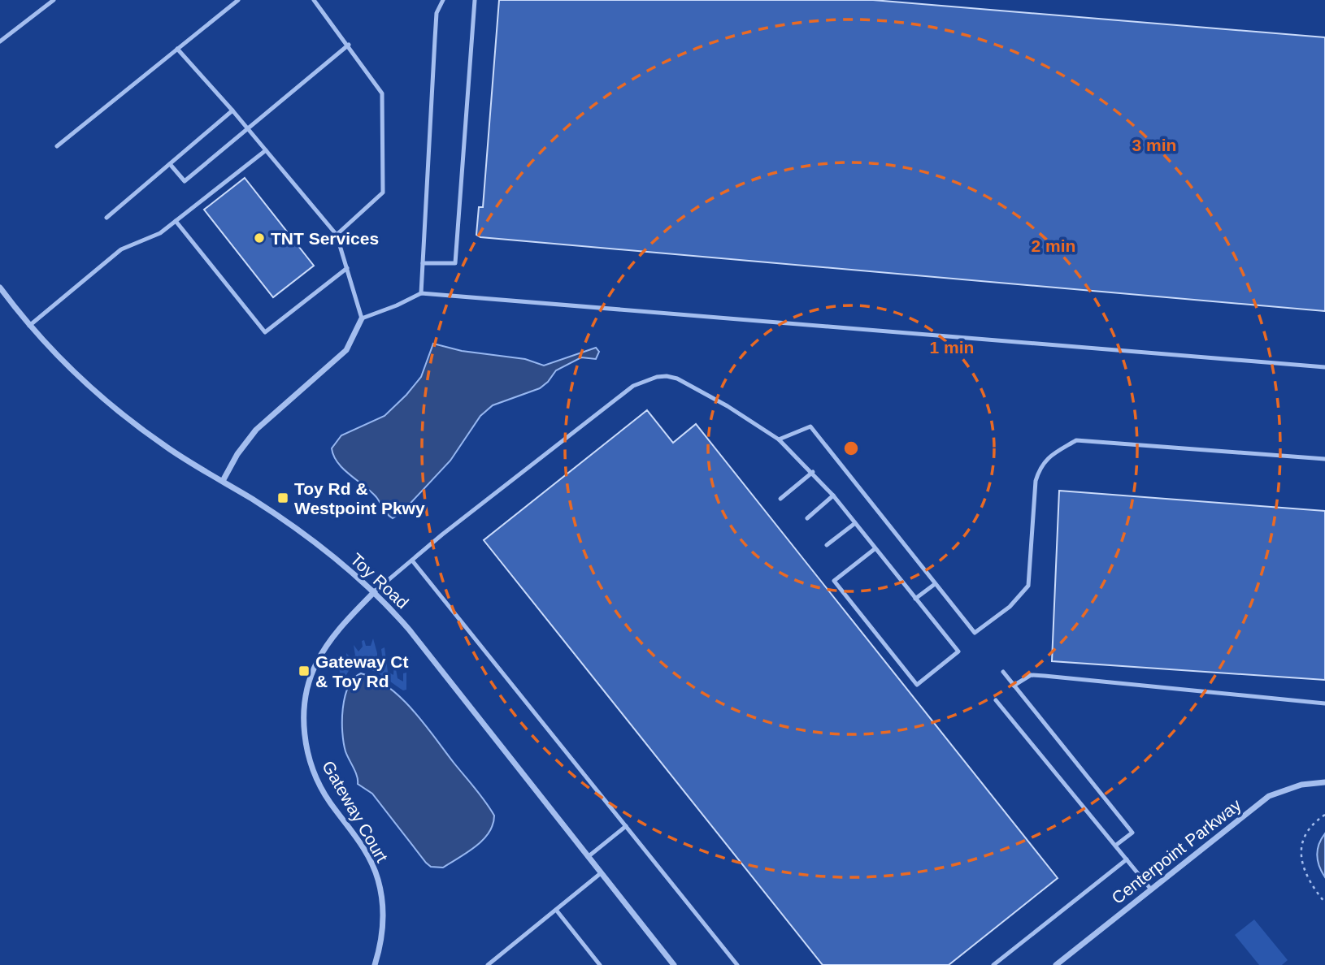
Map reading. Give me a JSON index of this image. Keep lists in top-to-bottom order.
{
  "streets": {
    "street": ["Toy Road", "Gateway Court", "Centerpoint Parkway"]
  },
  "crossings": [
    ["Toy Road", "Gateway Court"]
  ],
  "places": {
    "other": ["TNT Services"],
    "transit": ["Toy Rd & Westpoint Pkwy", "Gateway Ct & Toy Rd"]
  },
  "rings": ["3 min", "2 min", "1 min"]
}
